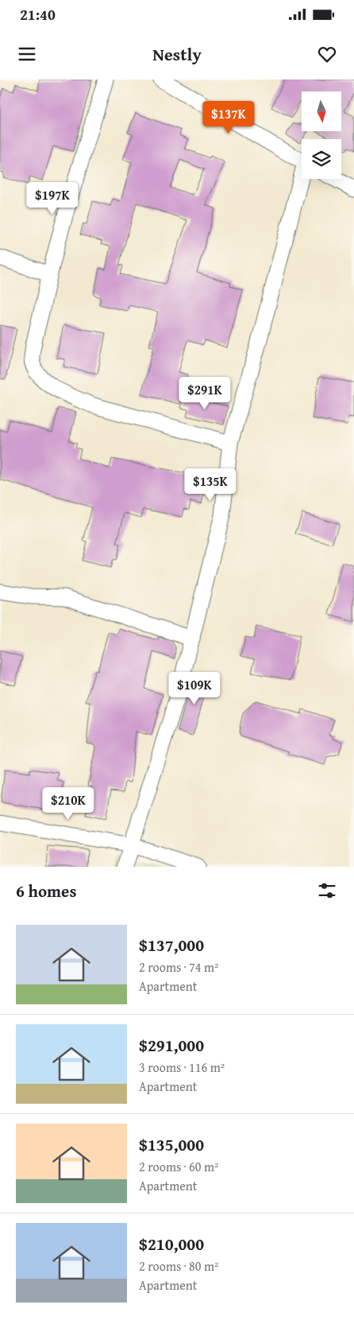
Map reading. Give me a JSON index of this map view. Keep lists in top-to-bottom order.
{
  "north": "bottom",
  "page": {
    "status": "21:40",
    "header": "Nestly",
    "price": [
      "$137K",
      "$197K",
      "$291K",
      "$135K",
      "$109K",
      "$210K"
    ],
    "heading": "6 homes",
    "list": [
      {
        "name": "$137,000",
        "note": "2 rooms · 74 m² · Apartment"
      },
      {
        "name": "$291,000",
        "note": "3 rooms · 116 m² · Apartment"
      },
      {
        "name": "$135,000",
        "note": "2 rooms · 60 m² · Apartment"
      },
      {
        "name": "$210,000",
        "note": "2 rooms · 80 m² · Apartment"
      }
    ]
  }
}
